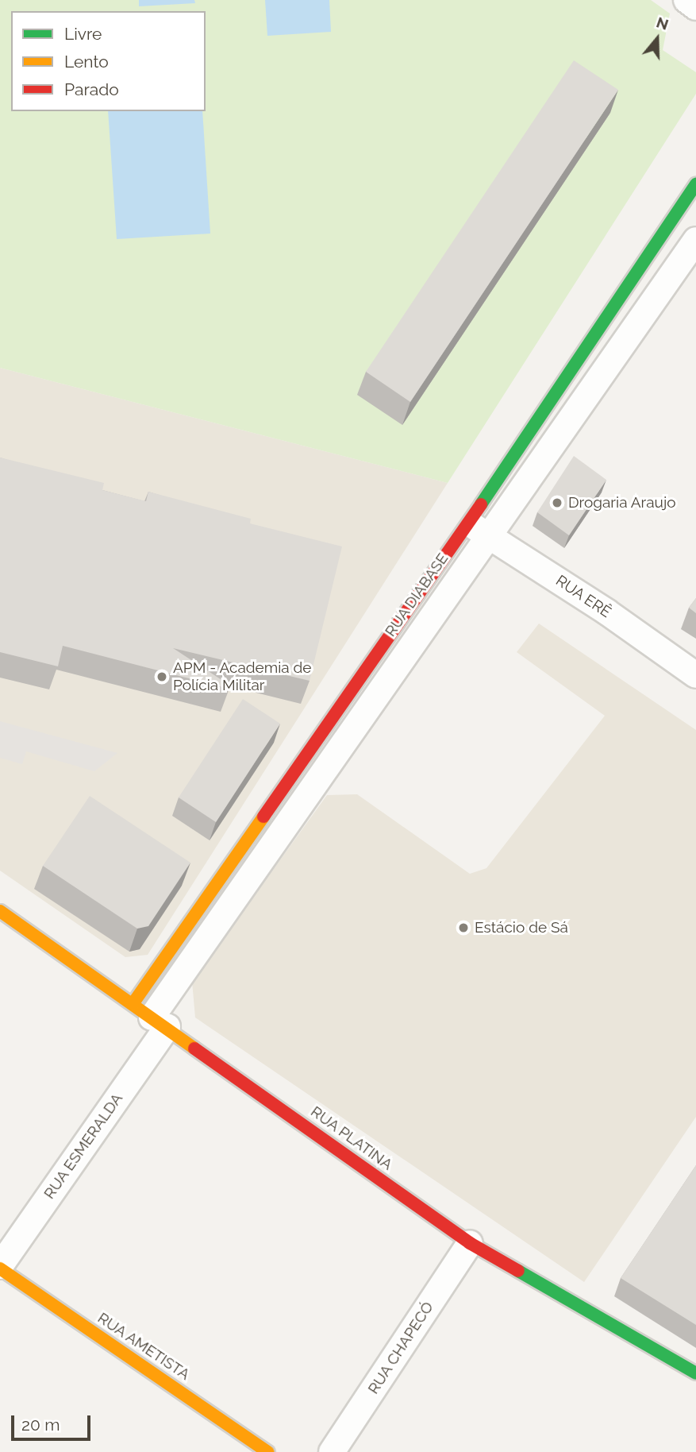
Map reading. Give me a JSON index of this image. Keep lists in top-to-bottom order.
{
  "streets": {
    "street": [
      "RUA DIABASE",
      "RUA ERÊ",
      "RUA PLATINA",
      "RUA ESMERALDA",
      "RUA AMETISTA",
      "RUA CHAPECÓ"
    ]
  },
  "crossings": [
    ["RUA DIABASE", "RUA ERÊ"],
    ["RUA DIABASE", "RUA PLATINA"],
    ["RUA DIABASE", "RUA ESMERALDA"],
    ["RUA PLATINA", "RUA ESMERALDA"],
    ["RUA PLATINA", "RUA CHAPECÓ"],
    ["RUA ESMERALDA", "RUA AMETISTA"]
  ],
  "places": ["Drogaria Araujo", "APM - Academia de Polícia Militar", "Estácio de Sá"],
  "legend": ["Livre", "Lento", "Parado"],
  "scale_bar": "20 m",
  "north": "top"
}
